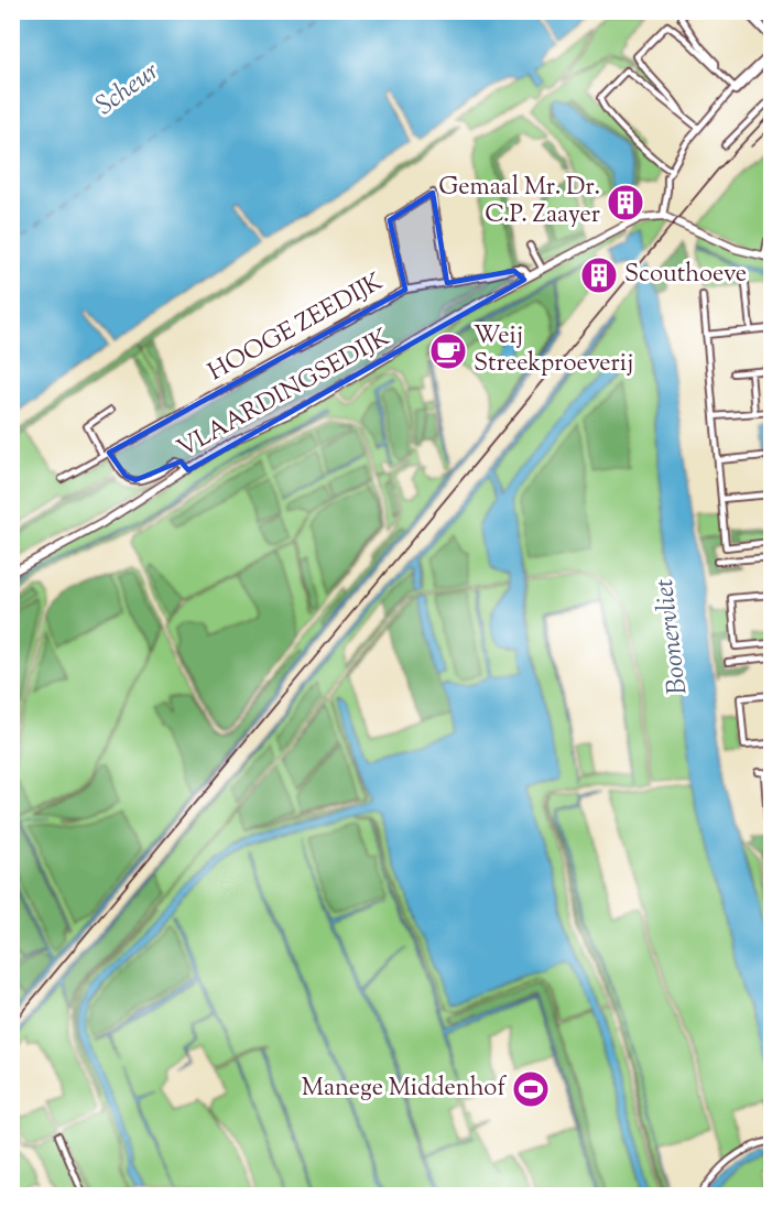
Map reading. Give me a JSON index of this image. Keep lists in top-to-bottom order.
{
  "streets": {
    "street": ["HOOGE ZEEDIJK", "VLAARDINGSEDIJK"]
  },
  "crossings": [
    ["HOOGE ZEEDIJK", "VLAARDINGSEDIJK"]
  ],
  "water": ["Scheur", "Boonervliet"],
  "places": {
    "building": ["Gemaal Mr. Dr. C.P. Zaayer", "Scouthoeve"],
    "cafe": ["Weij Streekproeverij"],
    "sports": ["Manege Middenhof"]
  }
}
